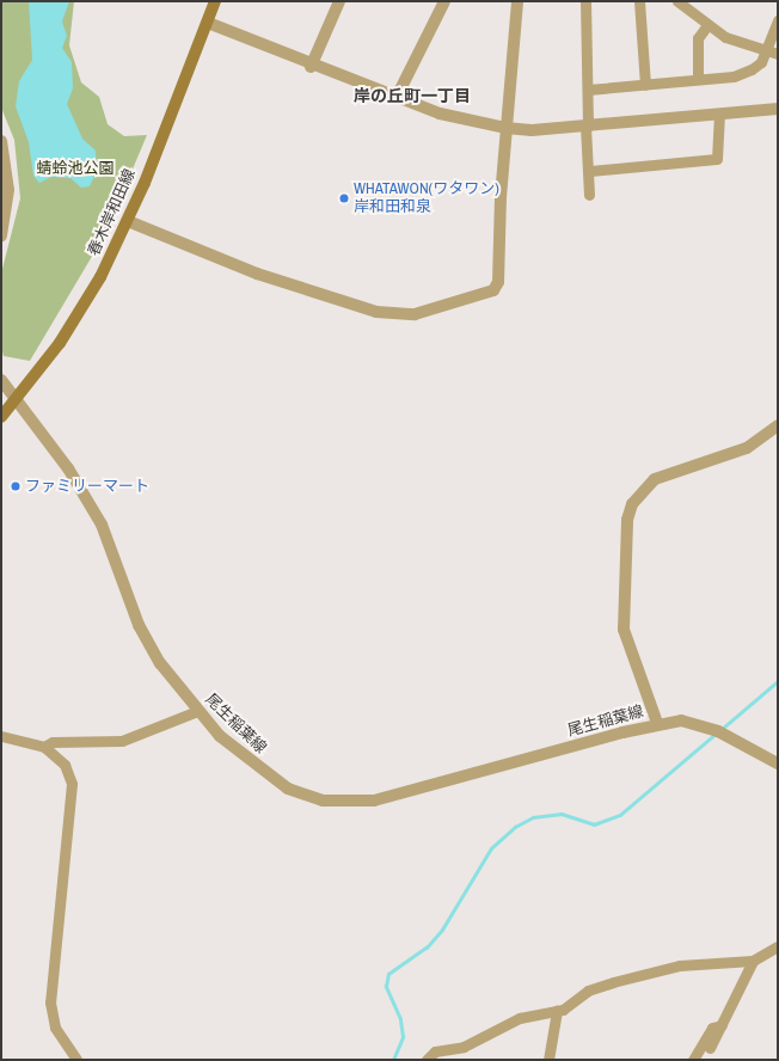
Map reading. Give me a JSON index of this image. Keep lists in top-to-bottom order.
{
  "streets": {
    "main road": ["春木岸和田線"],
    "street": ["尾生稲葉線"]
  },
  "crossings": [
    ["春木岸和田線", "尾生稲葉線"]
  ],
  "districts": ["岸の丘町一丁目"],
  "parks": ["蜻蛉池公園"],
  "places": ["WHATAWON(ワタワン) 岸和田和泉", "ファミリーマート"]
}
